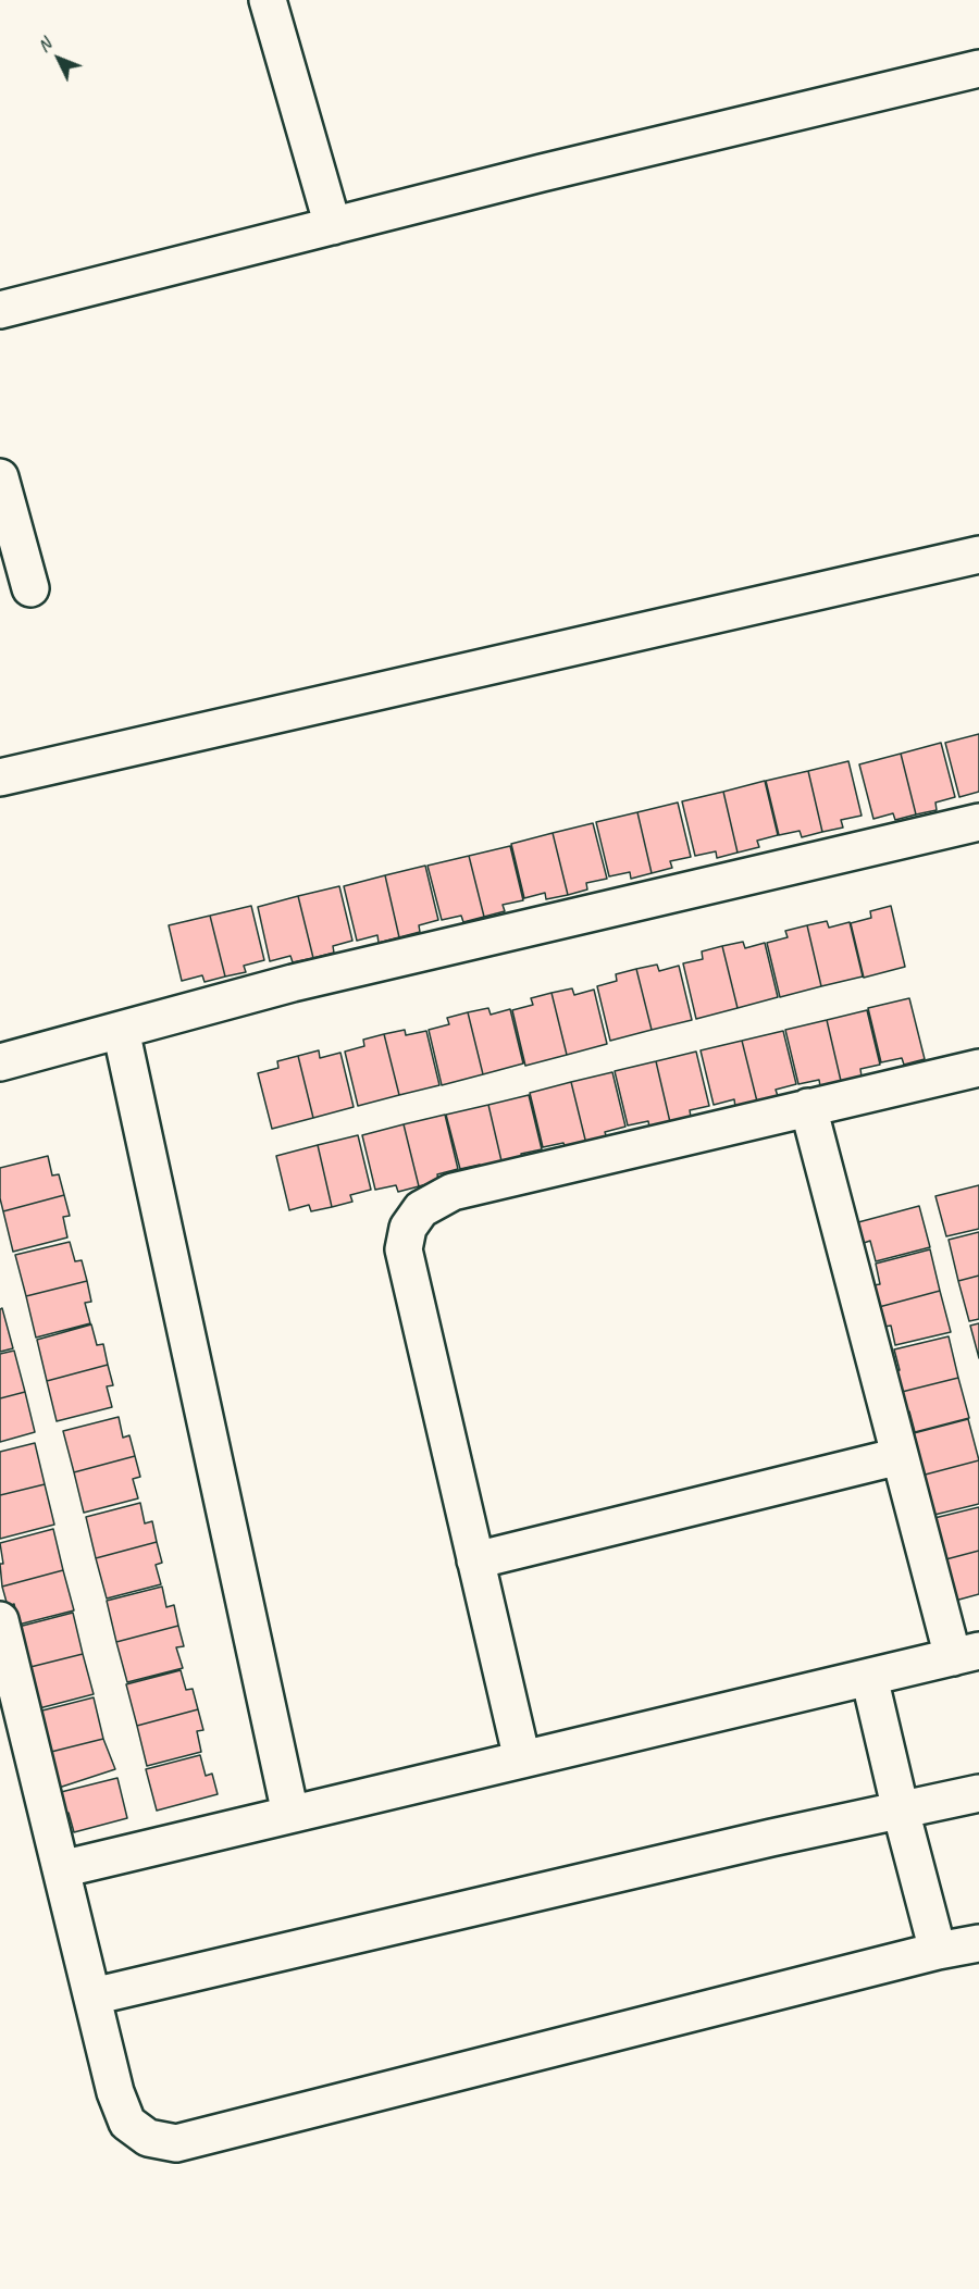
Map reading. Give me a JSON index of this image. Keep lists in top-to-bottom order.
{
  "north": "top left"
}
